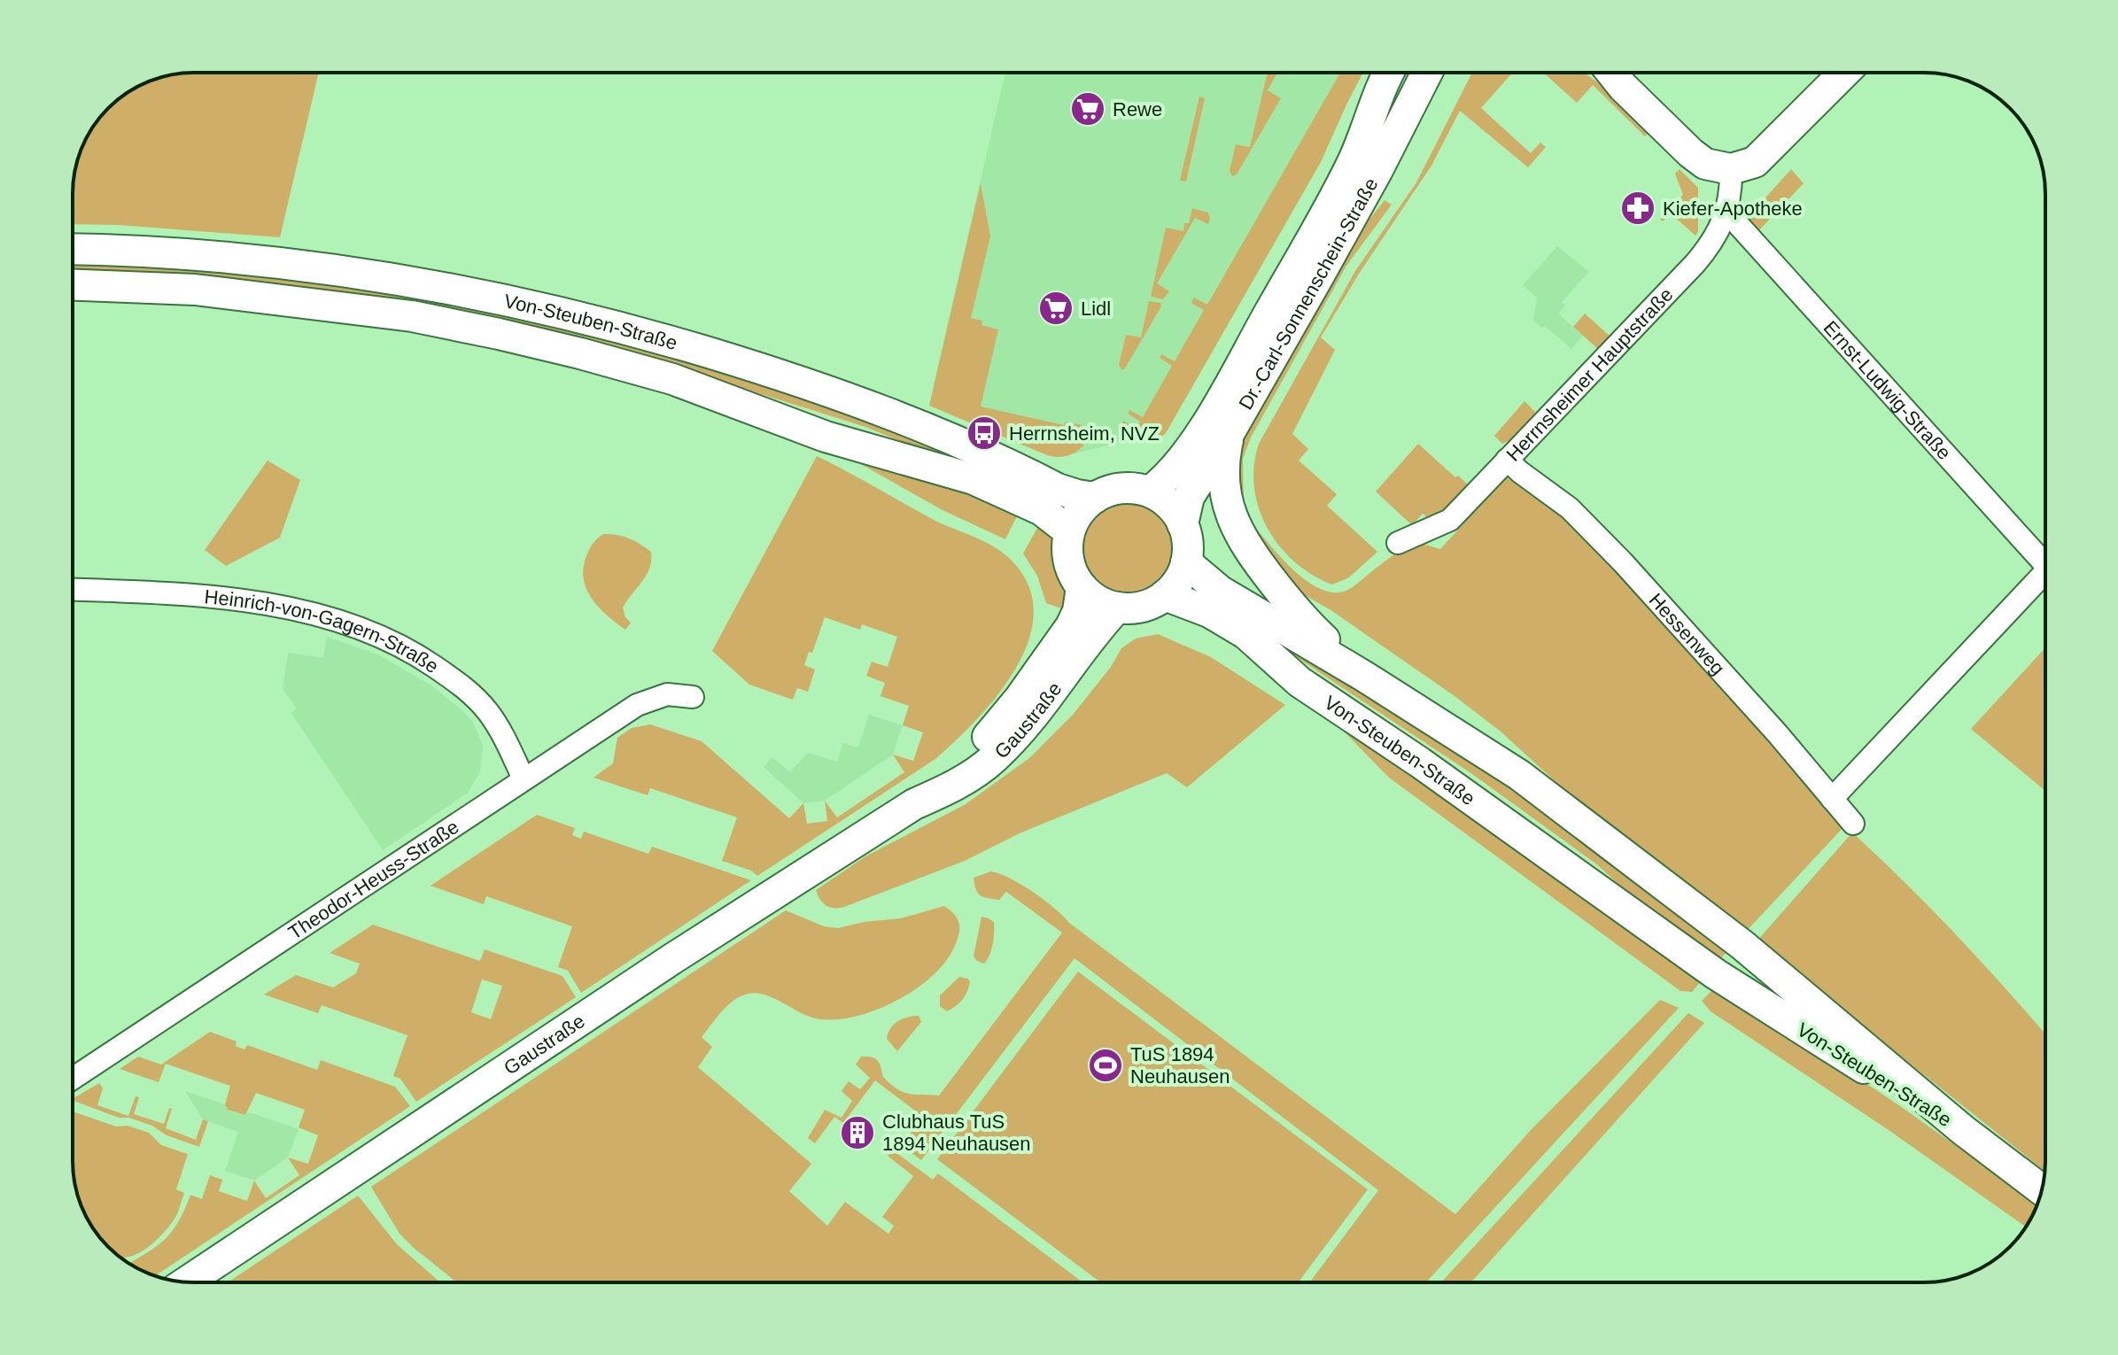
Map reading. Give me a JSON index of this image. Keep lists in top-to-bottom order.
{
  "streets": {
    "street": [
      "Dr.-Carl-Sonnenschein-Straße",
      "Von-Steuben-Straße",
      "Herrnsheimer Hauptstraße",
      "Ernst-Ludwig-Straße",
      "Heinrich-von-Gagern-Straße",
      "Hessenweg",
      "Gaustraße",
      "Theodor-Heuss-Straße"
    ]
  },
  "crossings": [
    ["Dr.-Carl-Sonnenschein-Straße", "Von-Steuben-Straße"],
    ["Dr.-Carl-Sonnenschein-Straße", "Gaustraße"],
    ["Von-Steuben-Straße", "Gaustraße"],
    ["Herrnsheimer Hauptstraße", "Ernst-Ludwig-Straße"],
    ["Herrnsheimer Hauptstraße", "Hessenweg"],
    ["Ernst-Ludwig-Straße", "Hessenweg"],
    ["Heinrich-von-Gagern-Straße", "Theodor-Heuss-Straße"]
  ],
  "places": {
    "supermarket": ["Rewe", "Lidl"],
    "pharmacy": ["Kiefer-Apotheke"],
    "bus stop": ["Herrnsheim, NVZ"],
    "sports": ["TuS 1894 Neuhausen"],
    "building": ["Clubhaus TuS 1894 Neuhausen"]
  }
}
